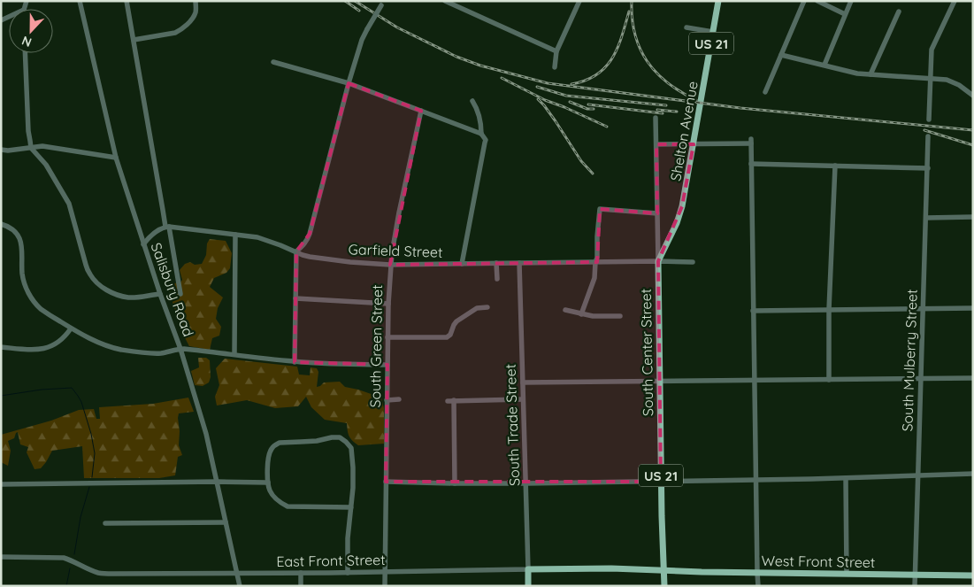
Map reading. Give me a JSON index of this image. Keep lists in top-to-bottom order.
{
  "streets": {
    "main road": [
      "US 21",
      "Shelton Avenue",
      "South Center Street",
      "South Trade Street",
      "East Front Street",
      "West Front Street"
    ],
    "street": [
      "Garfield Street",
      "Salisbury Road",
      "South Green Street",
      "South Mulberry Street"
    ]
  },
  "crossings": [
    ["Shelton Avenue", "Garfield Street"],
    ["Shelton Avenue", "South Center Street"],
    ["Garfield Street", "South Green Street"],
    ["Garfield Street", "South Center Street"],
    ["Garfield Street", "South Trade Street"],
    ["Salisbury Road", "East Front Street"],
    ["South Green Street", "East Front Street"],
    ["South Center Street", "East Front Street"],
    ["South Center Street", "West Front Street"],
    ["South Mulberry Street", "West Front Street"],
    ["South Trade Street", "East Front Street"],
    ["East Front Street", "West Front Street"]
  ],
  "north": "bottom"
}
